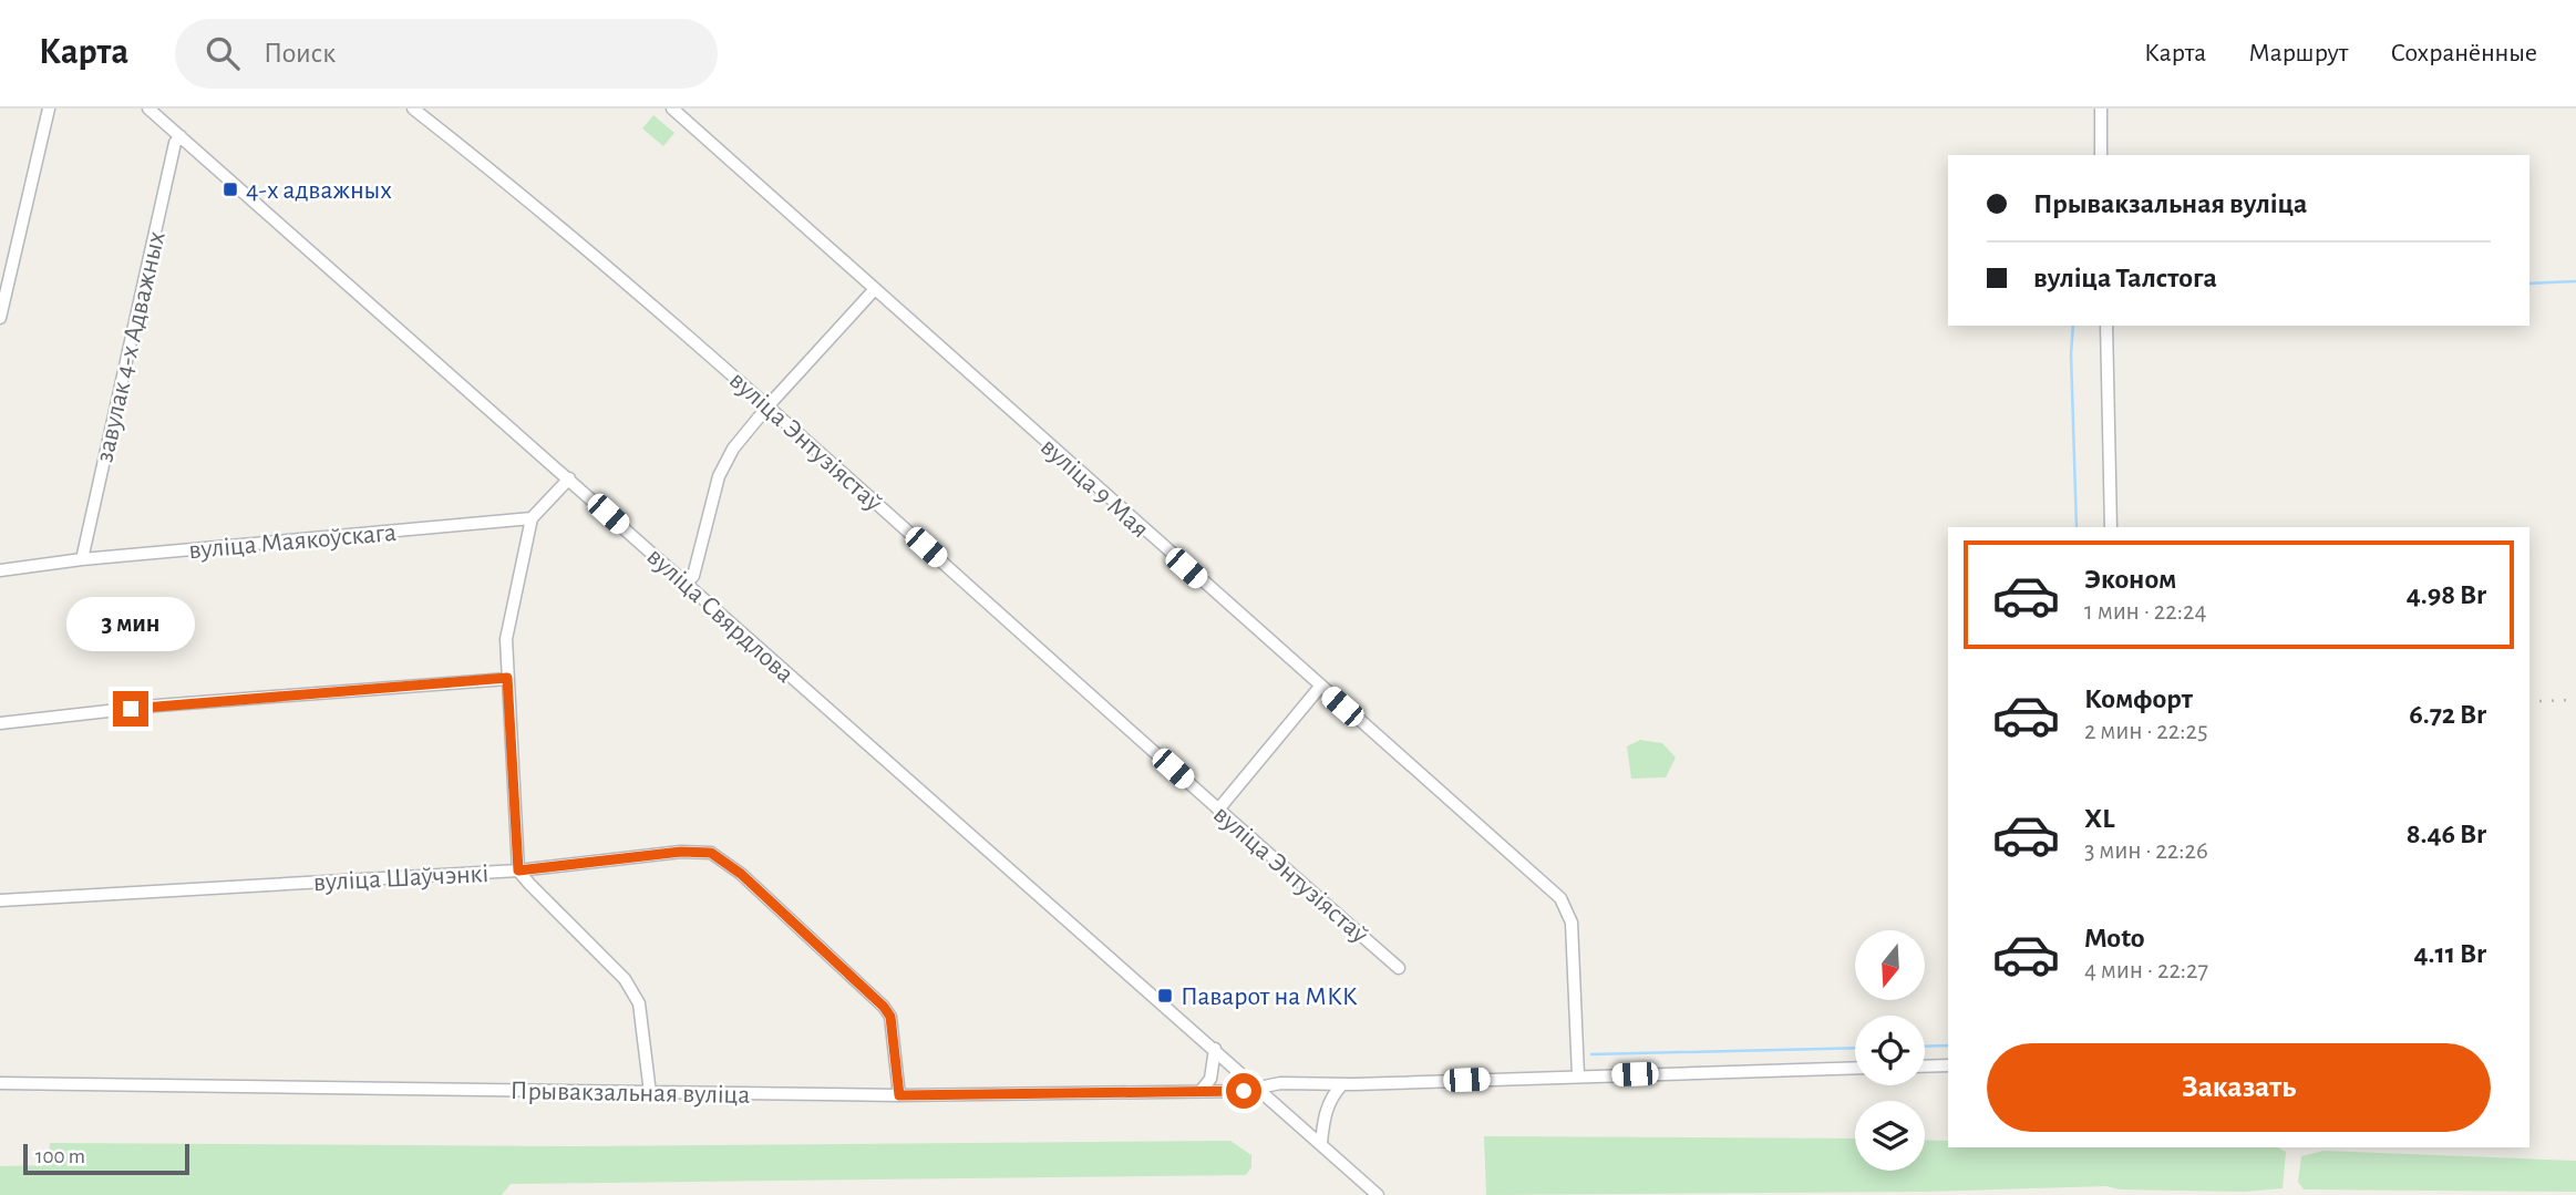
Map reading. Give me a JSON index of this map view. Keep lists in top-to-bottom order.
{
  "streets": {
    "street": [
      "завулак 4-х Адважных",
      "вуліца Энтузіястаў",
      "вуліца 9 Мая",
      "вуліца Маякоўскага",
      "вуліца Свярдлова",
      "вуліца Шаўчэнкі",
      "Прывакзальная вуліца"
    ]
  },
  "crossings": [
    ["завулак 4-х Адважных", "вуліца Маякоўскага"],
    ["завулак 4-х Адважных", "вуліца Свярдлова"],
    ["вуліца Свярдлова", "Прывакзальная вуліца"],
    ["вуліца Шаўчэнкі", "Прывакзальная вуліца"]
  ],
  "places": {
    "transit": ["4-х адважных", "Паварот на МКК"]
  },
  "scale_bar": "100 m",
  "north": "bottom",
  "page": {
    "header": "Карта",
    "search": "Поиск",
    "nav": ["Карта", "Маршрут", "Сохранённые"],
    "banner": ["Прывакзальная вуліца", "вуліца Талстога"],
    "list": [
      {
        "name": "Эконом",
        "note": "1 мин · 22:24",
        "value": "4.98 Br"
      },
      {
        "name": "Комфорт",
        "note": "2 мин · 22:25",
        "value": "6.72 Br"
      },
      {
        "name": "XL",
        "note": "3 мин · 22:26",
        "value": "8.46 Br"
      },
      {
        "name": "Moto",
        "note": "4 мин · 22:27",
        "value": "4.11 Br"
      }
    ],
    "bubble": "3 мин",
    "buttons": "Заказать",
    "scale": "100 m"
  }
}
